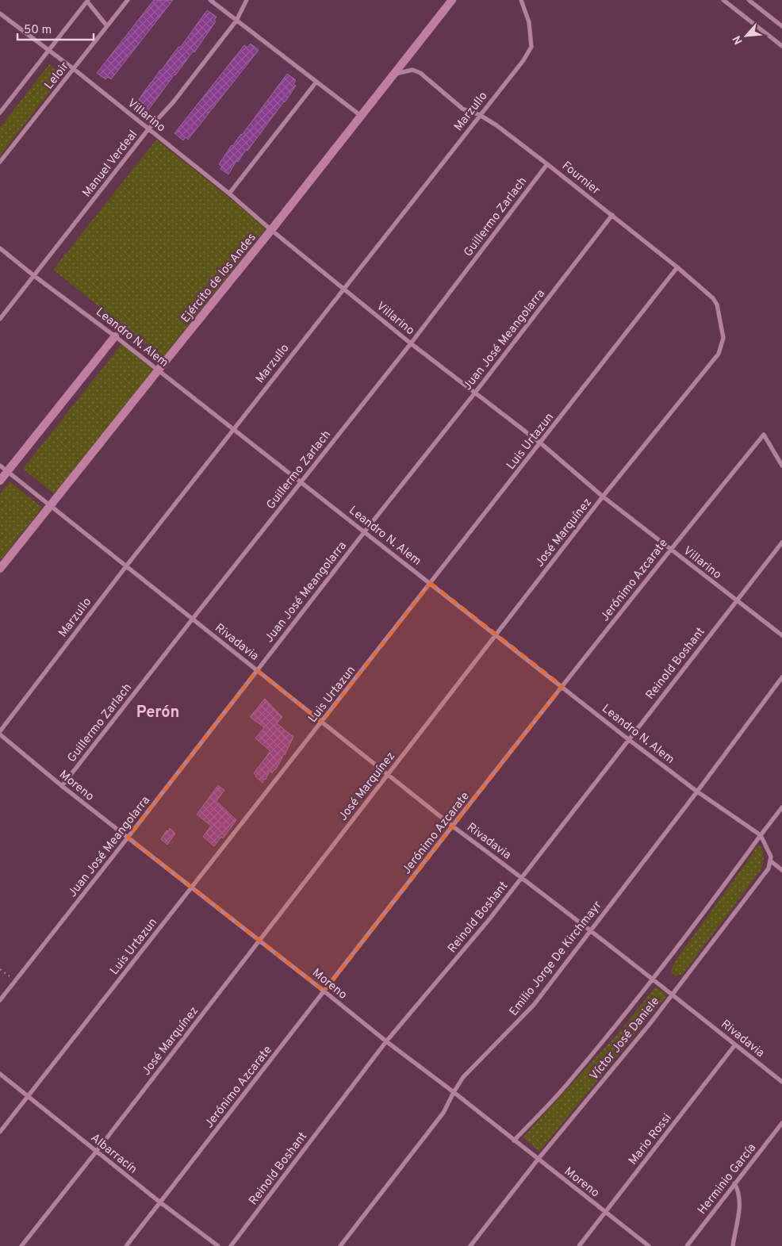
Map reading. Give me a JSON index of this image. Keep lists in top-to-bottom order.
{
  "streets": {
    "street": [
      "Leloir",
      "Marzullo",
      "Villarino",
      "Manuel Verdeal",
      "Fournier",
      "Guillermo Zarlach",
      "Ejército de los Andes",
      "Leandro N. Alem",
      "Juan José Meangolarra",
      "Luis Urtazun",
      "José Marquínez",
      "Jerónimo Azcarate",
      "Rivadavia",
      "Reinold Boshant",
      "Moreno",
      "Emilio Jorge De Kirchmayr",
      "Víctor José Daniele",
      "Mario Rossi",
      "Albarracín",
      "Herminio García"
    ]
  },
  "crossings": [
    ["Leloir", "Villarino"],
    ["Marzullo", "Villarino"],
    ["Marzullo", "Fournier"],
    ["Marzullo", "Leandro N. Alem"],
    ["Marzullo", "Rivadavia"],
    ["Villarino", "Manuel Verdeal"],
    ["Villarino", "Guillermo Zarlach"],
    ["Villarino", "Ejército de los Andes"],
    ["Villarino", "Juan José Meangolarra"],
    ["Villarino", "Luis Urtazun"],
    ["Villarino", "José Marquínez"],
    ["Villarino", "Jerónimo Azcarate"],
    ["Villarino", "Reinold Boshant"],
    ["Manuel Verdeal", "Leandro N. Alem"],
    ["Fournier", "Guillermo Zarlach"],
    ["Fournier", "Ejército de los Andes"],
    ["Fournier", "Juan José Meangolarra"],
    ["Fournier", "Luis Urtazun"],
    ["Fournier", "José Marquínez"],
    ["Guillermo Zarlach", "Leandro N. Alem"],
    ["Guillermo Zarlach", "Rivadavia"],
    ["Guillermo Zarlach", "Moreno"],
    ["Ejército de los Andes", "Leandro N. Alem"],
    ["Ejército de los Andes", "Rivadavia"],
    ["Leandro N. Alem", "Juan José Meangolarra"],
    ["Leandro N. Alem", "Luis Urtazun"],
    ["Leandro N. Alem", "José Marquínez"],
    ["Leandro N. Alem", "Jerónimo Azcarate"],
    ["Leandro N. Alem", "Reinold Boshant"],
    ["Leandro N. Alem", "Emilio Jorge De Kirchmayr"],
    ["Leandro N. Alem", "Víctor José Daniele"],
    ["Juan José Meangolarra", "Rivadavia"],
    ["Juan José Meangolarra", "Moreno"],
    ["Luis Urtazun", "Rivadavia"],
    ["Luis Urtazun", "Moreno"],
    ["Luis Urtazun", "Albarracín"],
    ["José Marquínez", "Rivadavia"],
    ["José Marquínez", "Moreno"],
    ["José Marquínez", "Albarracín"],
    ["Jerónimo Azcarate", "Rivadavia"],
    ["Jerónimo Azcarate", "Moreno"],
    ["Jerónimo Azcarate", "Albarracín"],
    ["Rivadavia", "Reinold Boshant"],
    ["Rivadavia", "Emilio Jorge De Kirchmayr"],
    ["Rivadavia", "Víctor José Daniele"],
    ["Rivadavia", "Mario Rossi"],
    ["Reinold Boshant", "Moreno"],
    ["Moreno", "Emilio Jorge De Kirchmayr"],
    ["Moreno", "Víctor José Daniele"],
    ["Moreno", "Mario Rossi"]
  ],
  "districts": ["Perón"],
  "scale_bar": "50 m",
  "north": "bottom left"
}
